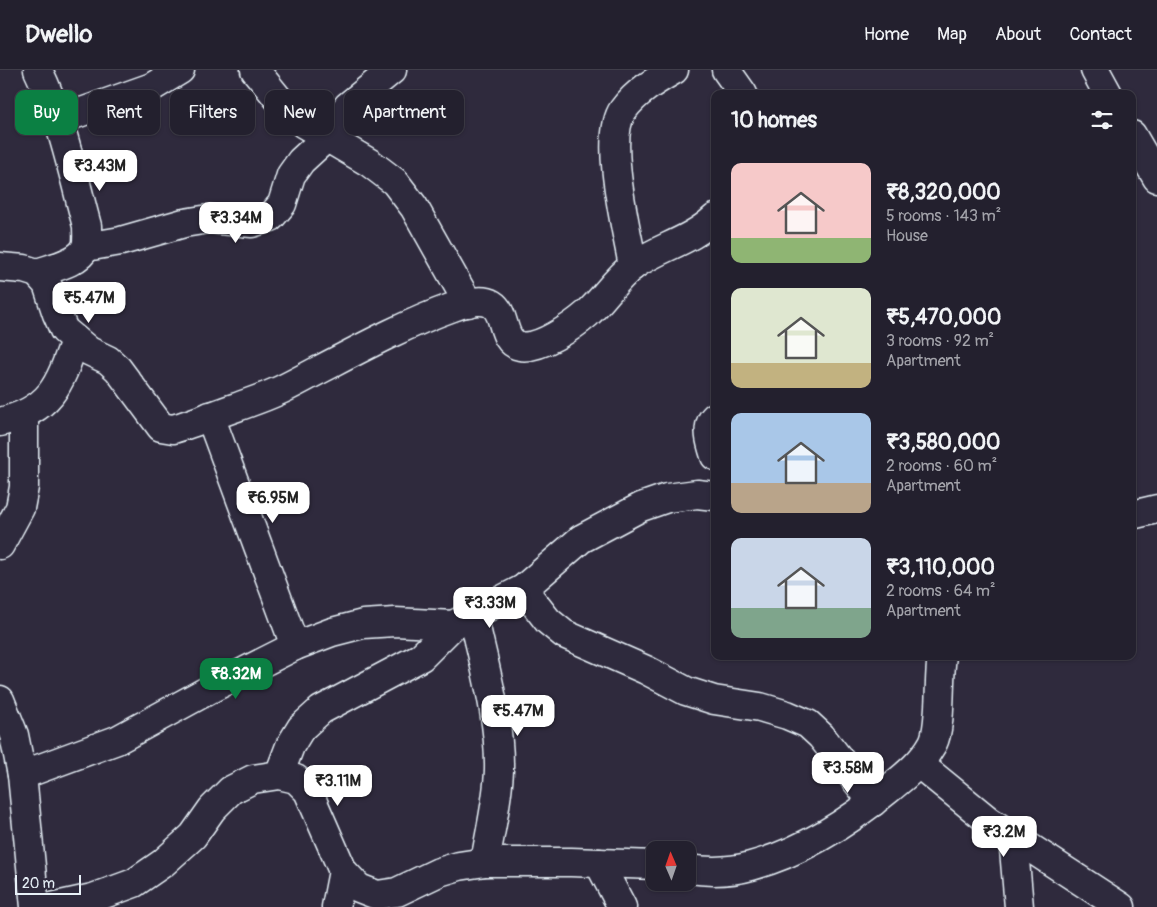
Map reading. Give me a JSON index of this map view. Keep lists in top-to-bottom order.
{
  "scale_bar": "20 m",
  "north": "top",
  "page": {
    "header": "Dwello",
    "nav": [
      "Home",
      "Map",
      "About",
      "Contact"
    ],
    "chip": [
      "Buy",
      "Rent",
      "Filters",
      "New",
      "Apartment"
    ],
    "heading": "10 homes",
    "price": [
      "₹3.43M",
      "₹3.34M",
      "₹5.47M",
      "₹6.95M",
      "₹3.33M",
      "₹8.32M",
      "₹5.47M",
      "₹3.58M",
      "₹3.11M",
      "₹3.2M"
    ],
    "list": [
      {
        "name": "₹8,320,000",
        "note": "5 rooms · 143 m² · House"
      },
      {
        "name": "₹5,470,000",
        "note": "3 rooms · 92 m² · Apartment"
      },
      {
        "name": "₹3,580,000",
        "note": "2 rooms · 60 m² · Apartment"
      },
      {
        "name": "₹3,110,000",
        "note": "2 rooms · 64 m² · Apartment"
      }
    ],
    "scale": "20 m"
  }
}
